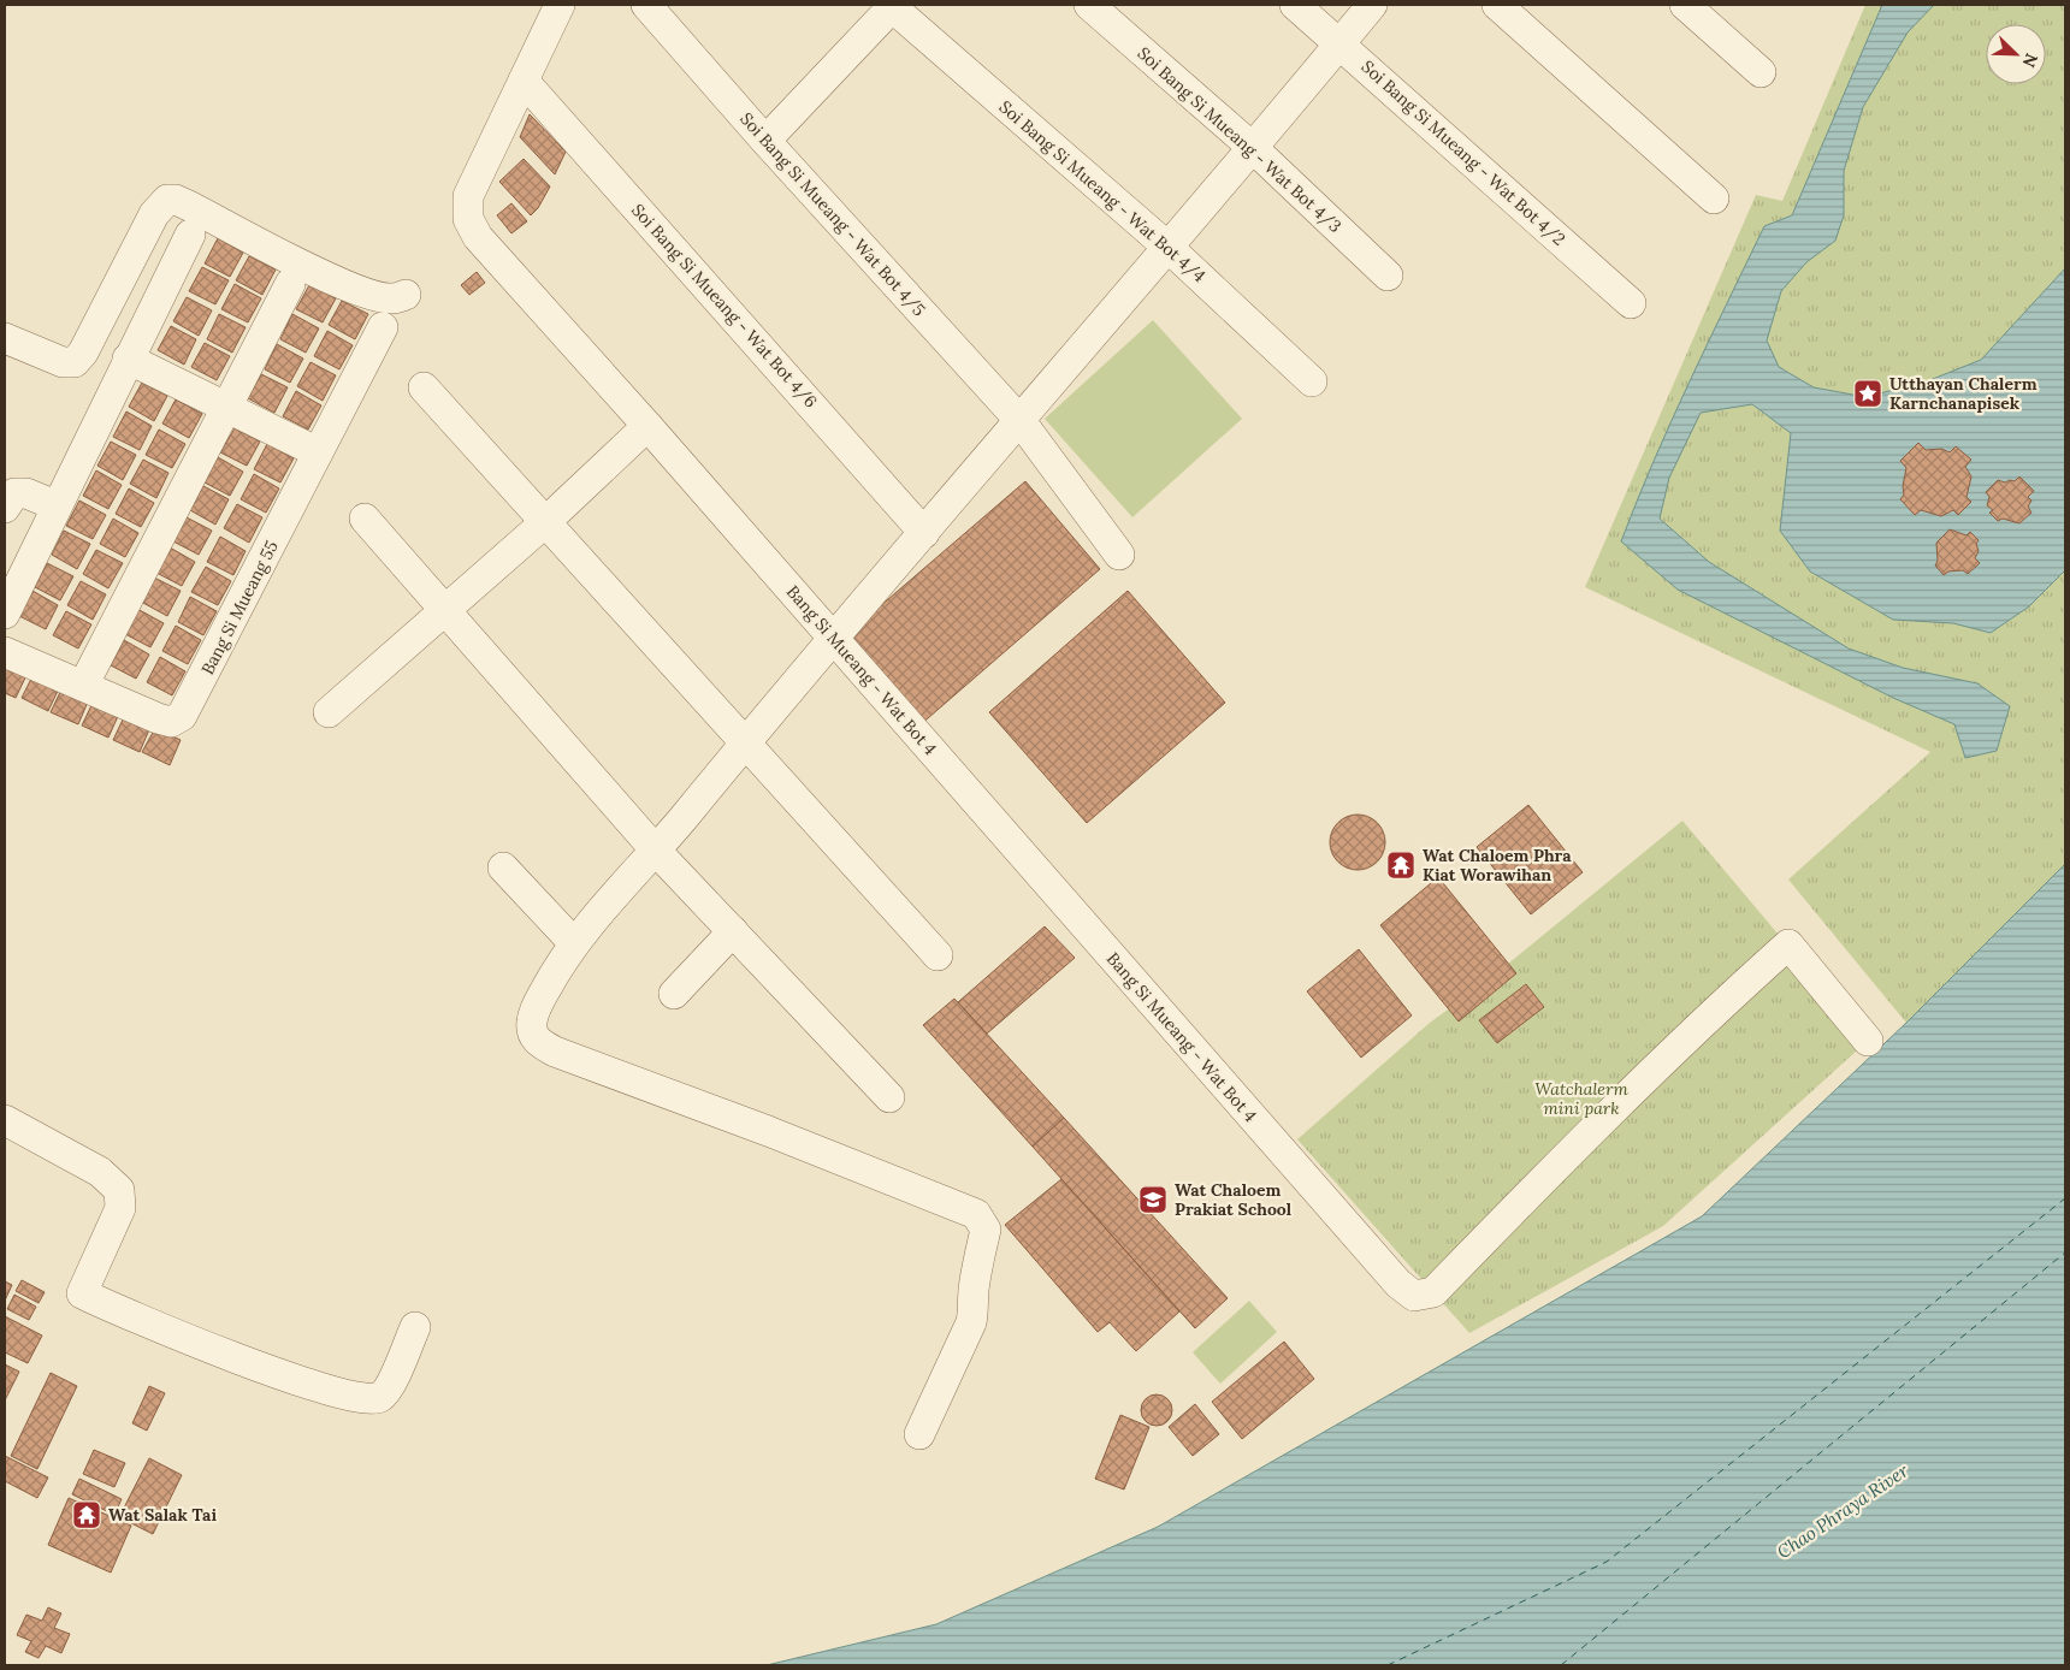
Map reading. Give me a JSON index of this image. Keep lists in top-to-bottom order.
{
  "streets": {
    "street": [
      "Soi Bang Si Mueang - Wat Bot 4/3",
      "Soi Bang Si Mueang - Wat Bot 4/2",
      "Soi Bang Si Mueang - Wat Bot 4/4",
      "Soi Bang Si Mueang - Wat Bot 4/5",
      "Soi Bang Si Mueang - Wat Bot 4/6",
      "Bang Si Mueang 55",
      "Bang Si Mueang - Wat Bot 4"
    ]
  },
  "crossings": [
    ["Soi Bang Si Mueang - Wat Bot 4/6", "Bang Si Mueang - Wat Bot 4"]
  ],
  "water": ["Chao Phraya River"],
  "parks": ["Watchalerm mini park"],
  "places": {
    "place": ["Utthayan Chalerm Karnchanapisek"],
    "temple": ["Wat Chaloem Phra Kiat Worawihan", "Wat Salak Tai"],
    "school or university": ["Wat Chaloem Prakiat School"]
  },
  "north": "bottom right"
}
